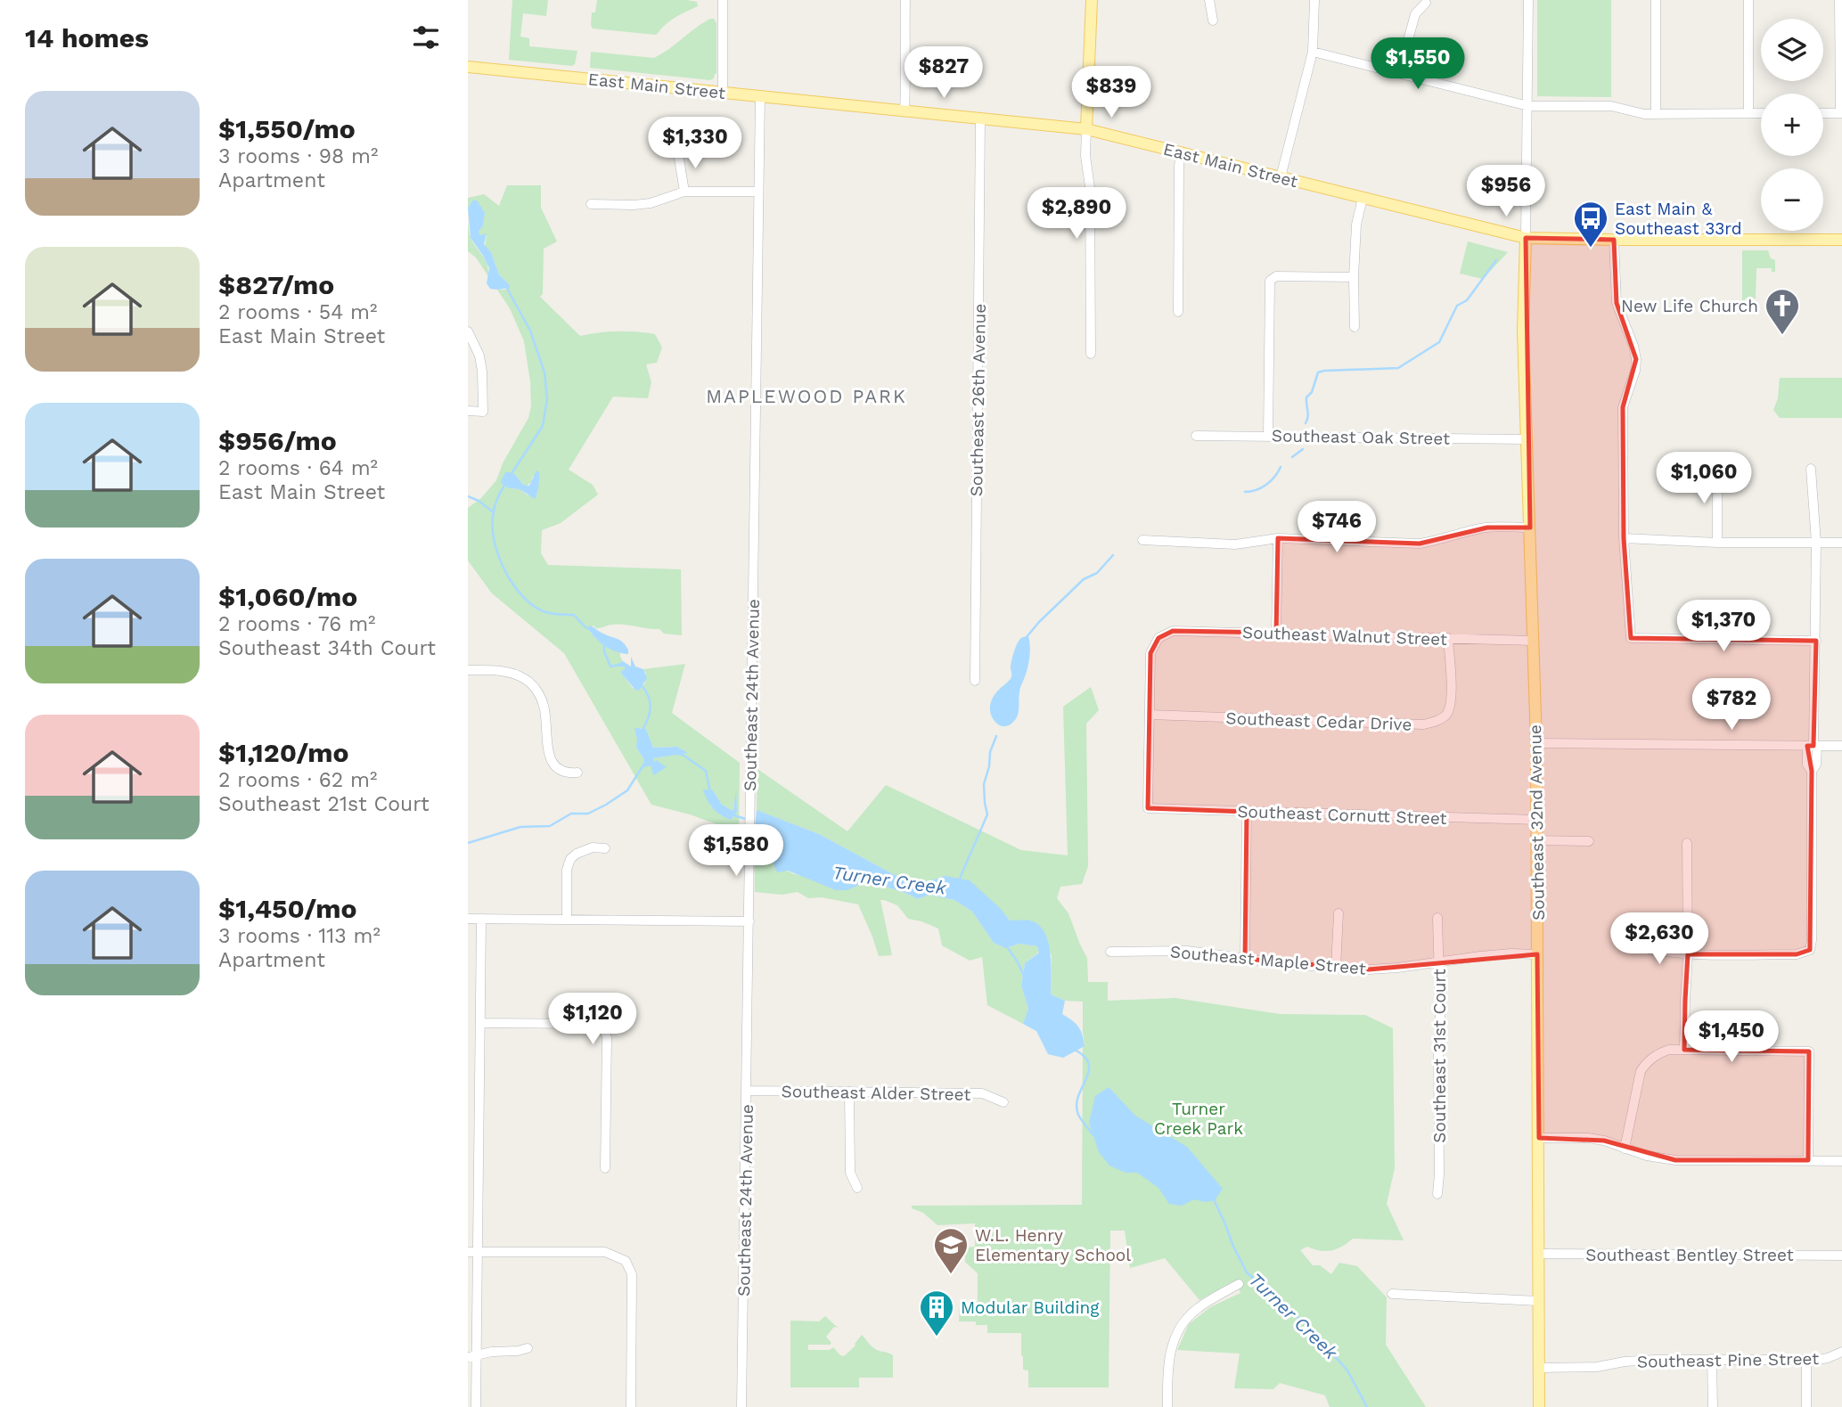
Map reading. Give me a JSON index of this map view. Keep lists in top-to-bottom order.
{
  "streets": {
    "main road": ["East Main Street", "Southeast 32nd Avenue"],
    "street": [
      "Southeast 26th Avenue",
      "Southeast Oak Street",
      "Southeast Walnut Street",
      "Southeast 24th Avenue",
      "Southeast Cedar Drive",
      "Southeast Cornutt Street",
      "Southeast Maple Street",
      "Southeast 31st Court",
      "Southeast Alder Street",
      "Southeast Bentley Street",
      "Southeast Pine Street"
    ]
  },
  "crossings": [
    ["East Main Street", "Southeast 26th Avenue"],
    ["East Main Street", "Southeast 24th Avenue"],
    ["East Main Street", "Southeast 32nd Avenue"],
    ["Southeast Oak Street", "Southeast 32nd Avenue"],
    ["Southeast Walnut Street", "Southeast Cedar Drive"],
    ["Southeast Walnut Street", "Southeast Cornutt Street"],
    ["Southeast Walnut Street", "Southeast 32nd Avenue"],
    ["Southeast 24th Avenue", "Southeast Alder Street"],
    ["Southeast Cedar Drive", "Southeast Cornutt Street"],
    ["Southeast Cornutt Street", "Southeast 32nd Avenue"],
    ["Southeast 32nd Avenue", "Southeast Maple Street"],
    ["Southeast 32nd Avenue", "Southeast Bentley Street"],
    ["Southeast 32nd Avenue", "Southeast Pine Street"],
    ["Southeast Maple Street", "Southeast 31st Court"]
  ],
  "districts": ["MAPLEWOOD PARK"],
  "water": ["Turner Creek"],
  "parks": ["Turner Creek Park"],
  "places": {
    "bus stop": ["East Main & Southeast 33rd"],
    "church": ["New Life Church"],
    "school or university": ["W.L. Henry Elementary School"],
    "building": ["Modular Building"]
  },
  "page": {
    "heading": "14 homes",
    "map_buttons": ["+", "−"],
    "price": [
      "$1,550",
      "$827",
      "$839",
      "$1,330",
      "$956",
      "$2,890",
      "$1,060",
      "$746",
      "$1,370",
      "$782",
      "$1,580",
      "$2,630",
      "$1,120",
      "$1,450"
    ],
    "list": [
      {
        "name": "$1,550/mo",
        "note": "3 rooms · 98 m² · Apartment"
      },
      {
        "name": "$827/mo",
        "note": "2 rooms · 54 m² · East Main Street"
      },
      {
        "name": "$956/mo",
        "note": "2 rooms · 64 m² · East Main Street"
      },
      {
        "name": "$1,060/mo",
        "note": "2 rooms · 76 m² · Southeast 34th Court"
      },
      {
        "name": "$1,120/mo",
        "note": "2 rooms · 62 m² · Southeast 21st Court"
      },
      {
        "name": "$1,450/mo",
        "note": "3 rooms · 113 m² · Apartment"
      }
    ]
  }
}
